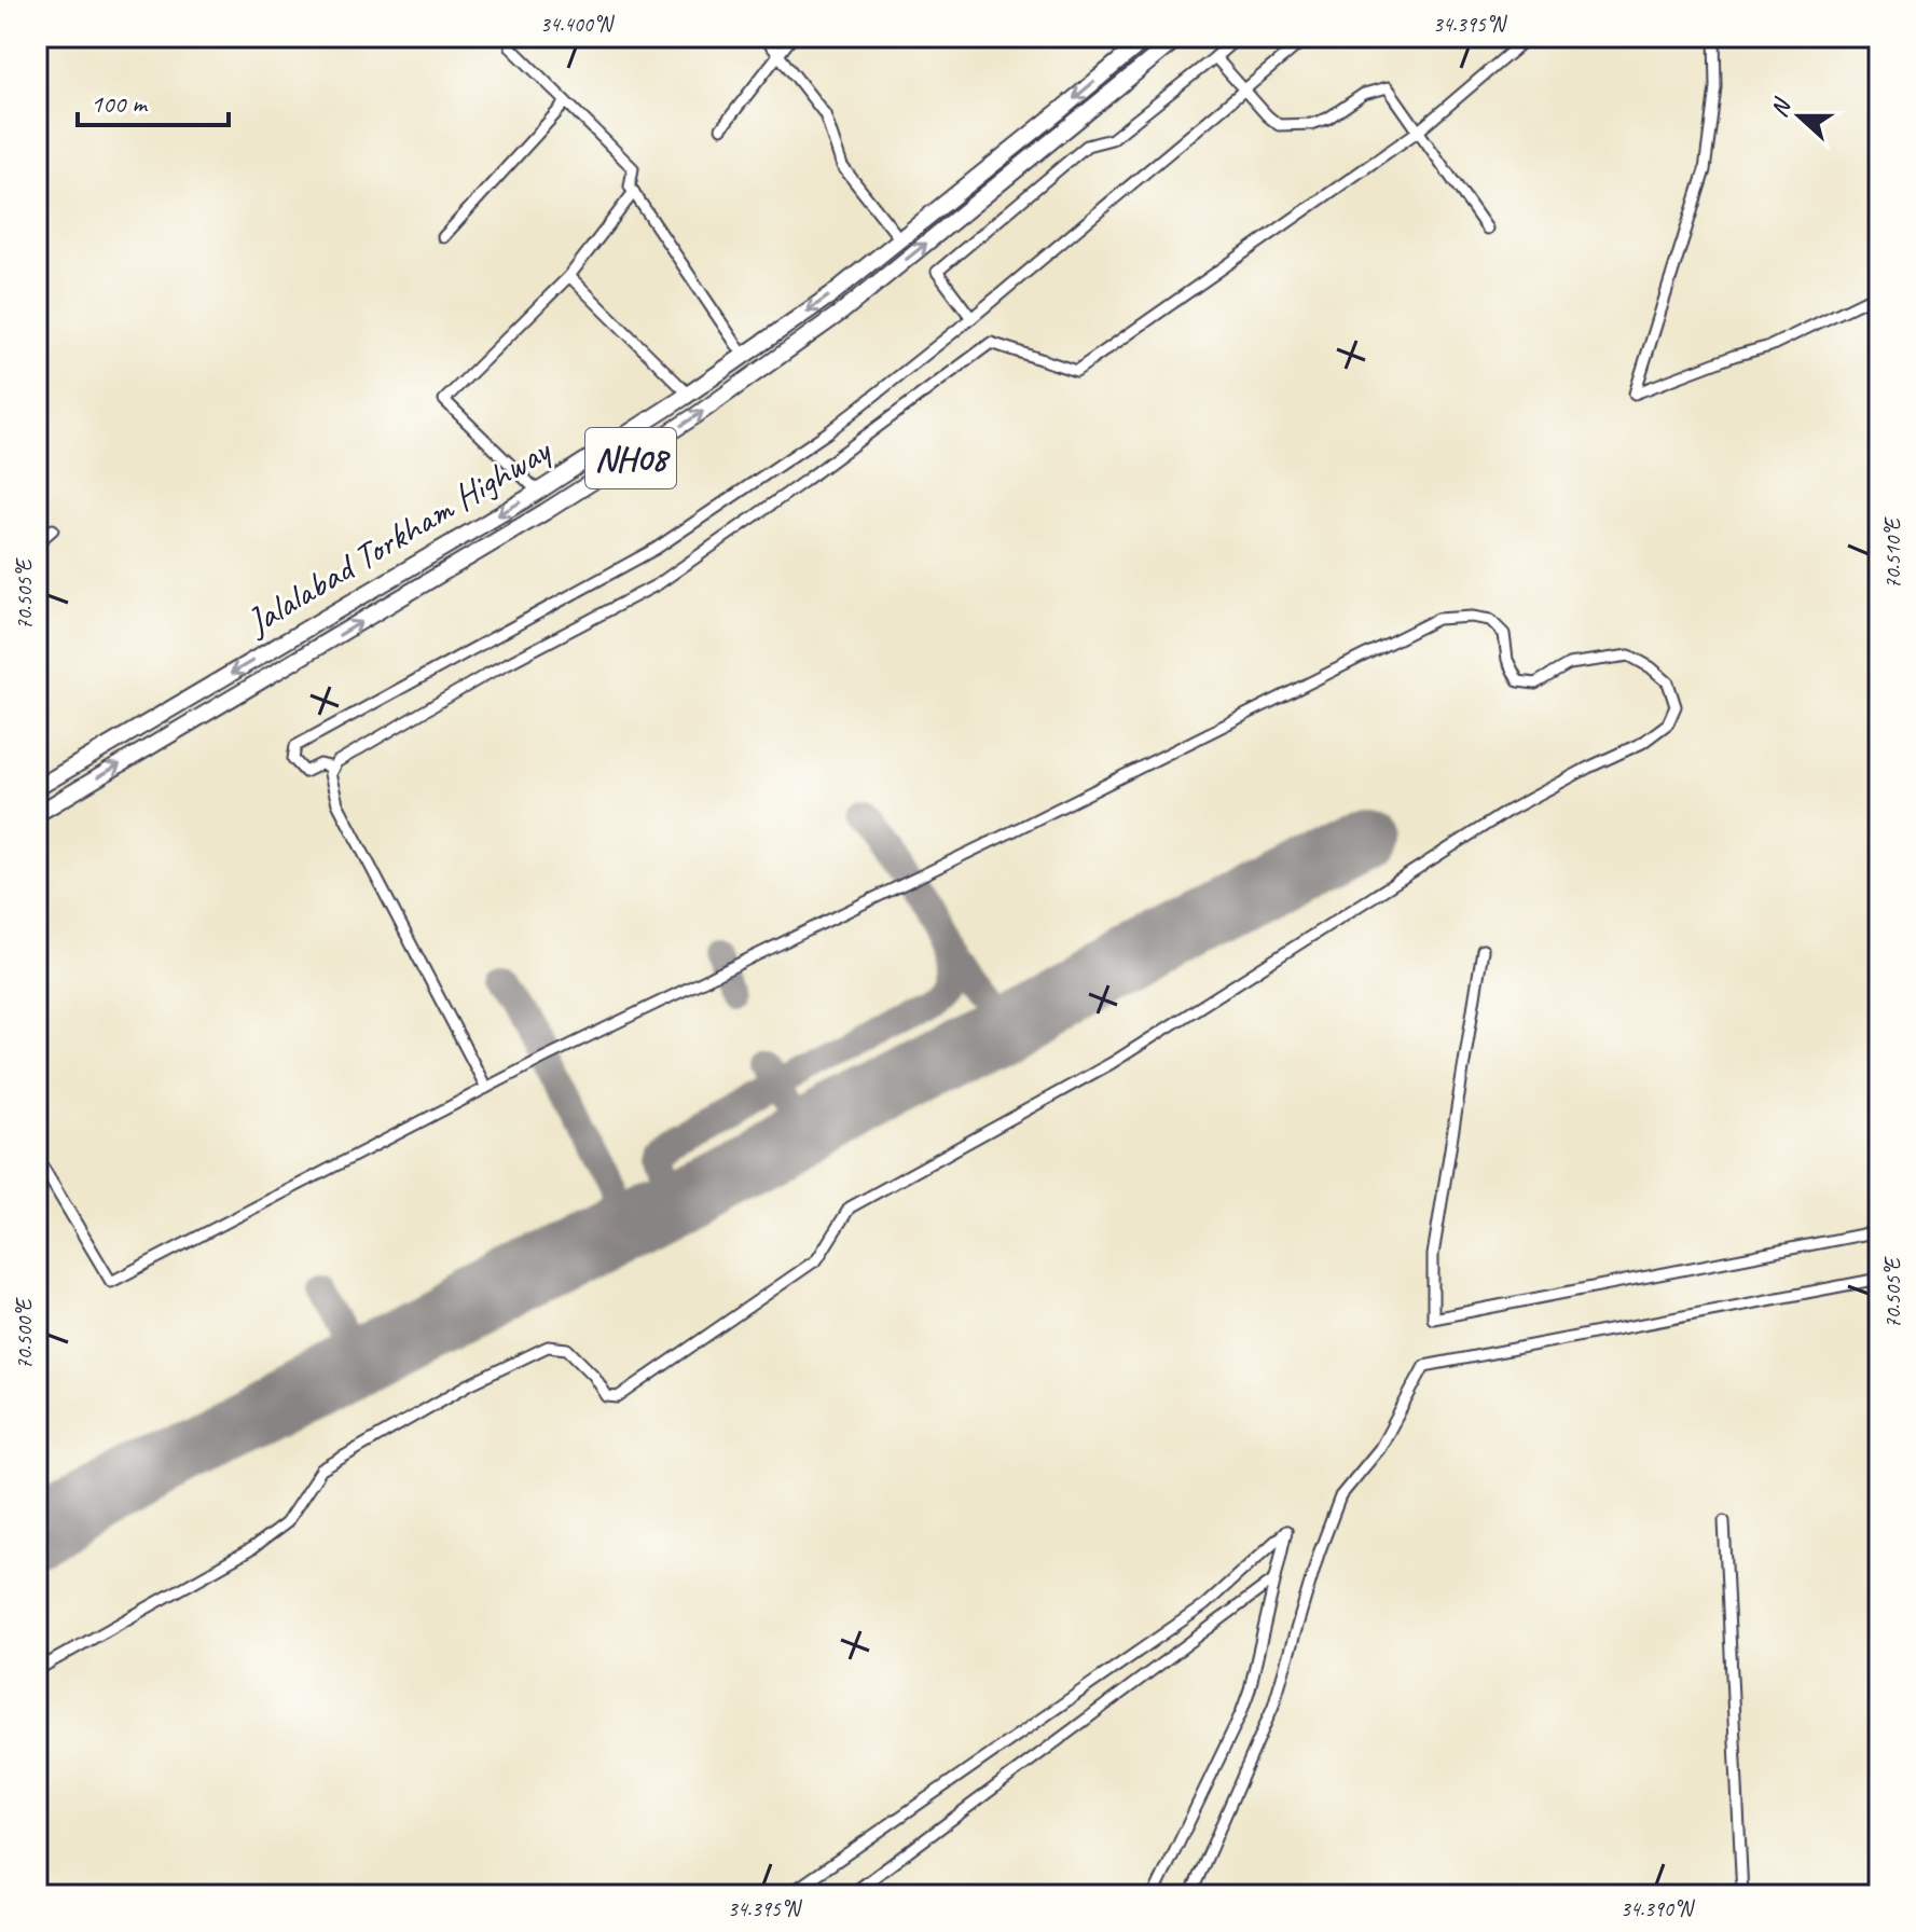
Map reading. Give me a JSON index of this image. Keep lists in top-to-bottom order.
{
  "streets": {
    "highway": ["NH08", "Jalalabad Torkham Highway"]
  },
  "scale_bar": "100 m",
  "north": "left",
  "coordinates": [
    "34.400°N",
    "34.395°N",
    "70.510°E",
    "70.505°E",
    "70.500°E",
    "34.390°N"
  ]
}
